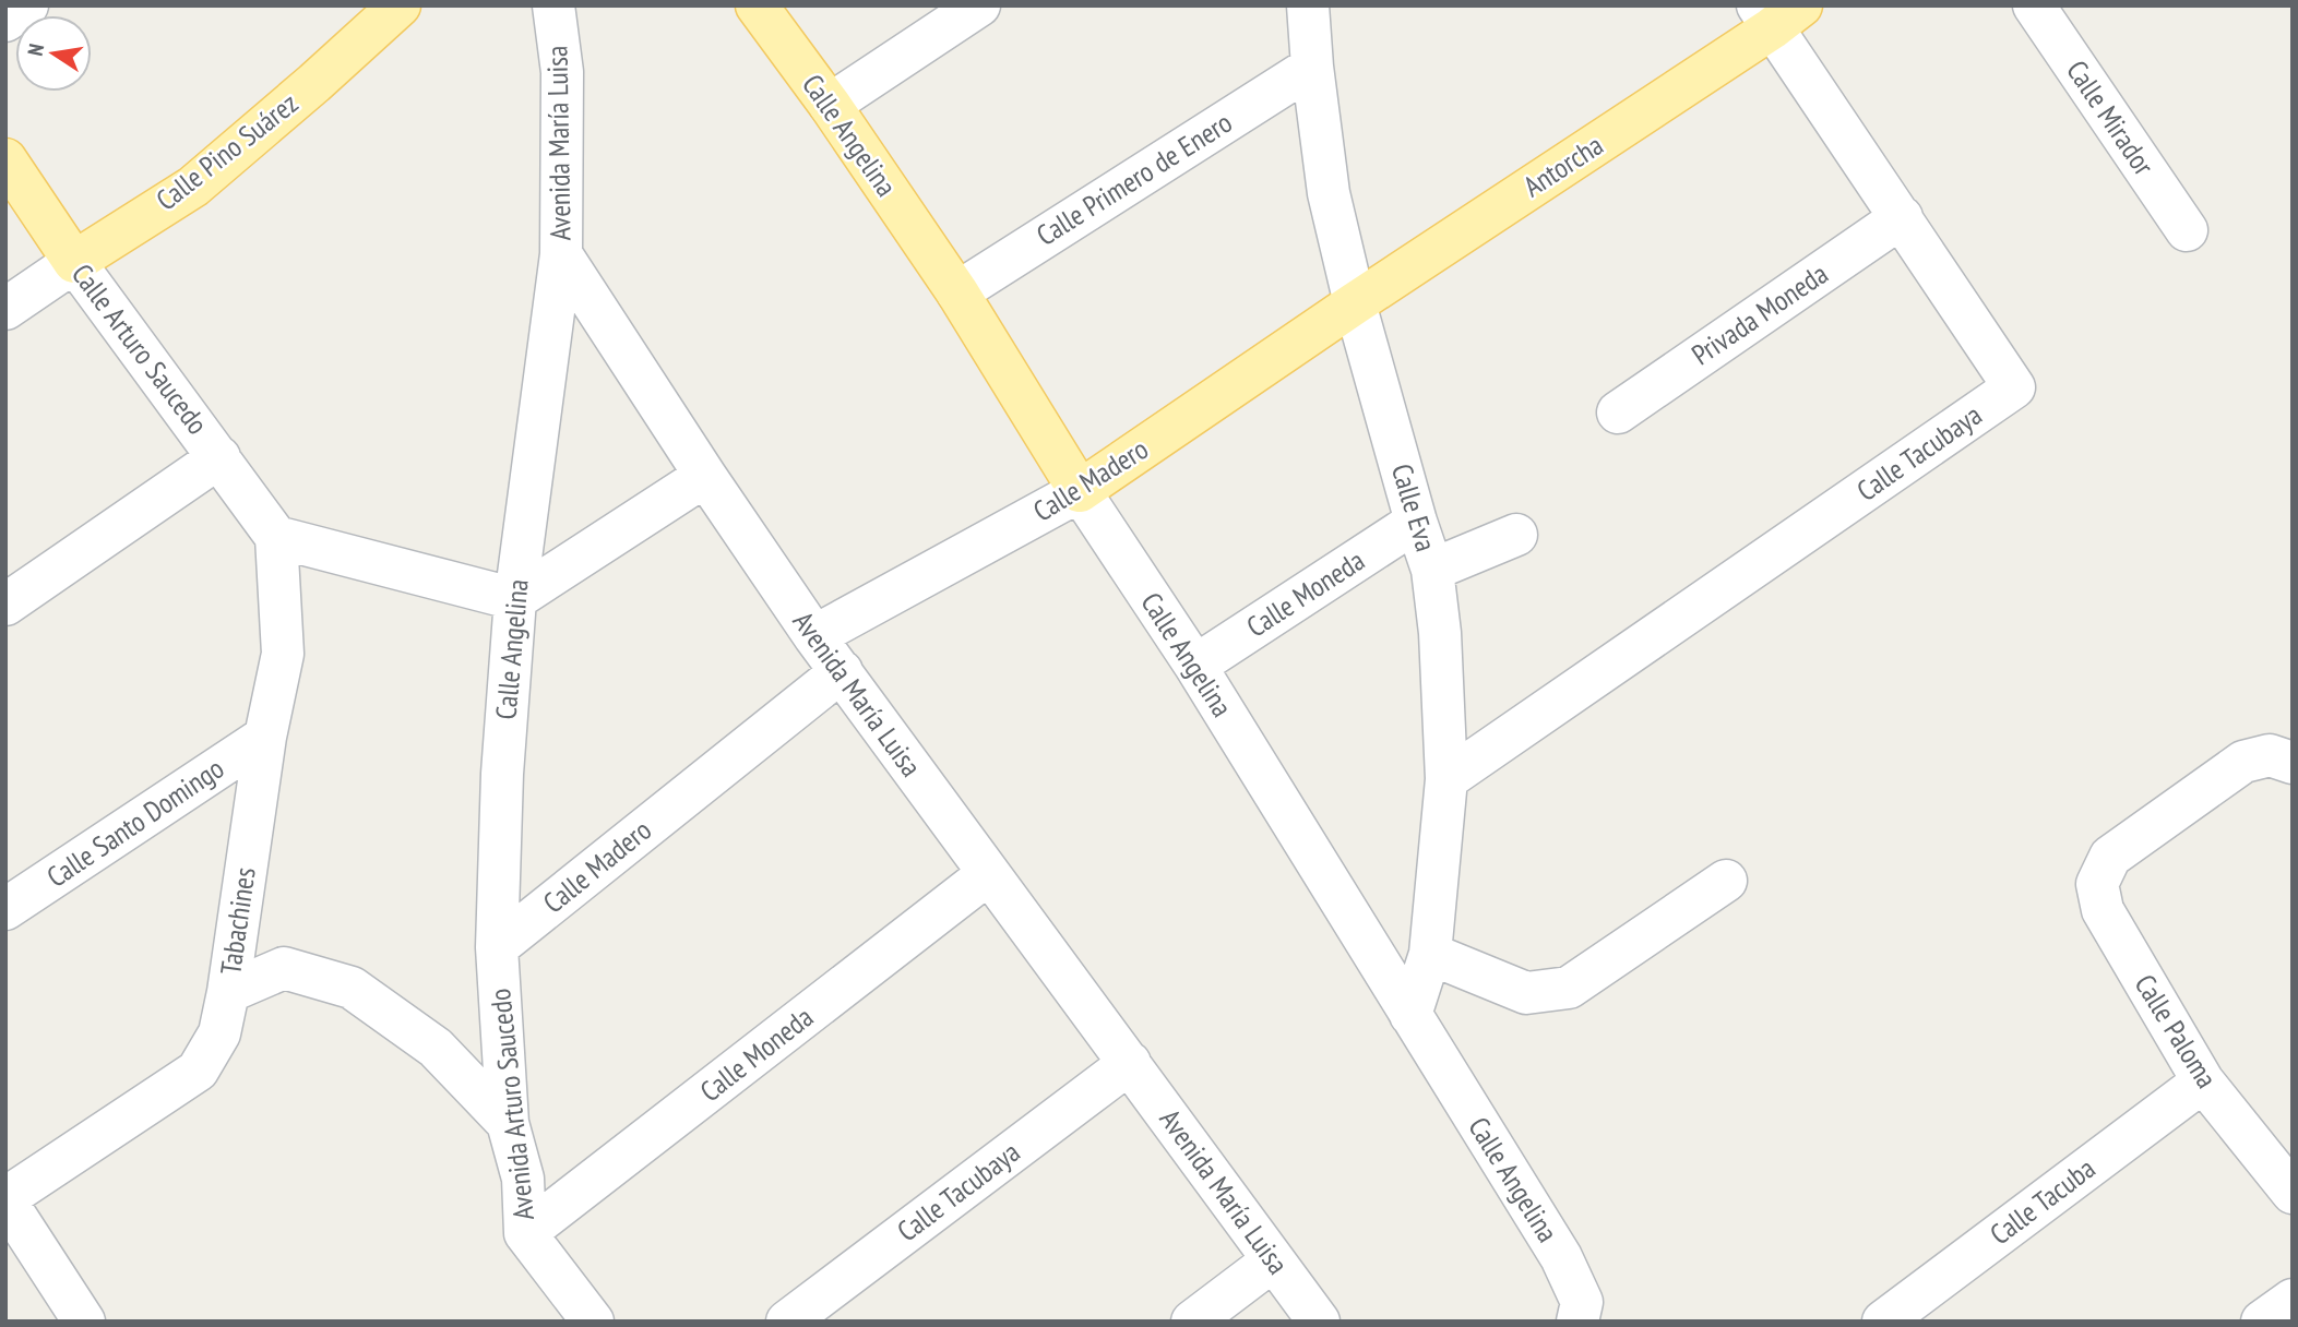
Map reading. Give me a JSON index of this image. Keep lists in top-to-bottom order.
{
  "streets": {
    "main road": [
      "Calle Angelina",
      "Calle Pino Suárez",
      "Antorcha",
      "Calle Arturo Saucedo",
      "Calle Madero"
    ],
    "street": [
      "Calle Mirador",
      "Avenida María Luisa",
      "Calle Primero de Enero",
      "Privada Moneda",
      "Calle Tacubaya",
      "Calle Eva",
      "Calle Moneda",
      "Calle Santo Domingo",
      "Tabachines",
      "Calle Paloma",
      "Avenida Arturo Saucedo",
      "Calle Tacuba"
    ]
  },
  "crossings": [
    ["Calle Angelina", "Avenida María Luisa"],
    ["Calle Angelina", "Calle Primero de Enero"],
    ["Calle Angelina", "Calle Madero"],
    ["Calle Angelina", "Calle Eva"],
    ["Calle Angelina", "Calle Moneda"],
    ["Calle Angelina", "Avenida Arturo Saucedo"],
    ["Avenida María Luisa", "Calle Tacubaya"],
    ["Avenida María Luisa", "Calle Madero"],
    ["Avenida María Luisa", "Calle Moneda"],
    ["Calle Pino Suárez", "Calle Arturo Saucedo"],
    ["Antorcha", "Calle Tacubaya"],
    ["Antorcha", "Calle Madero"],
    ["Antorcha", "Calle Eva"],
    ["Calle Primero de Enero", "Calle Eva"],
    ["Privada Moneda", "Calle Tacubaya"],
    ["Calle Arturo Saucedo", "Tabachines"],
    ["Calle Tacubaya", "Calle Eva"],
    ["Calle Madero", "Calle Eva"],
    ["Calle Madero", "Avenida Arturo Saucedo"],
    ["Calle Eva", "Calle Moneda"],
    ["Calle Moneda", "Avenida Arturo Saucedo"],
    ["Calle Santo Domingo", "Tabachines"],
    ["Calle Paloma", "Calle Tacuba"]
  ],
  "north": "left"
}
